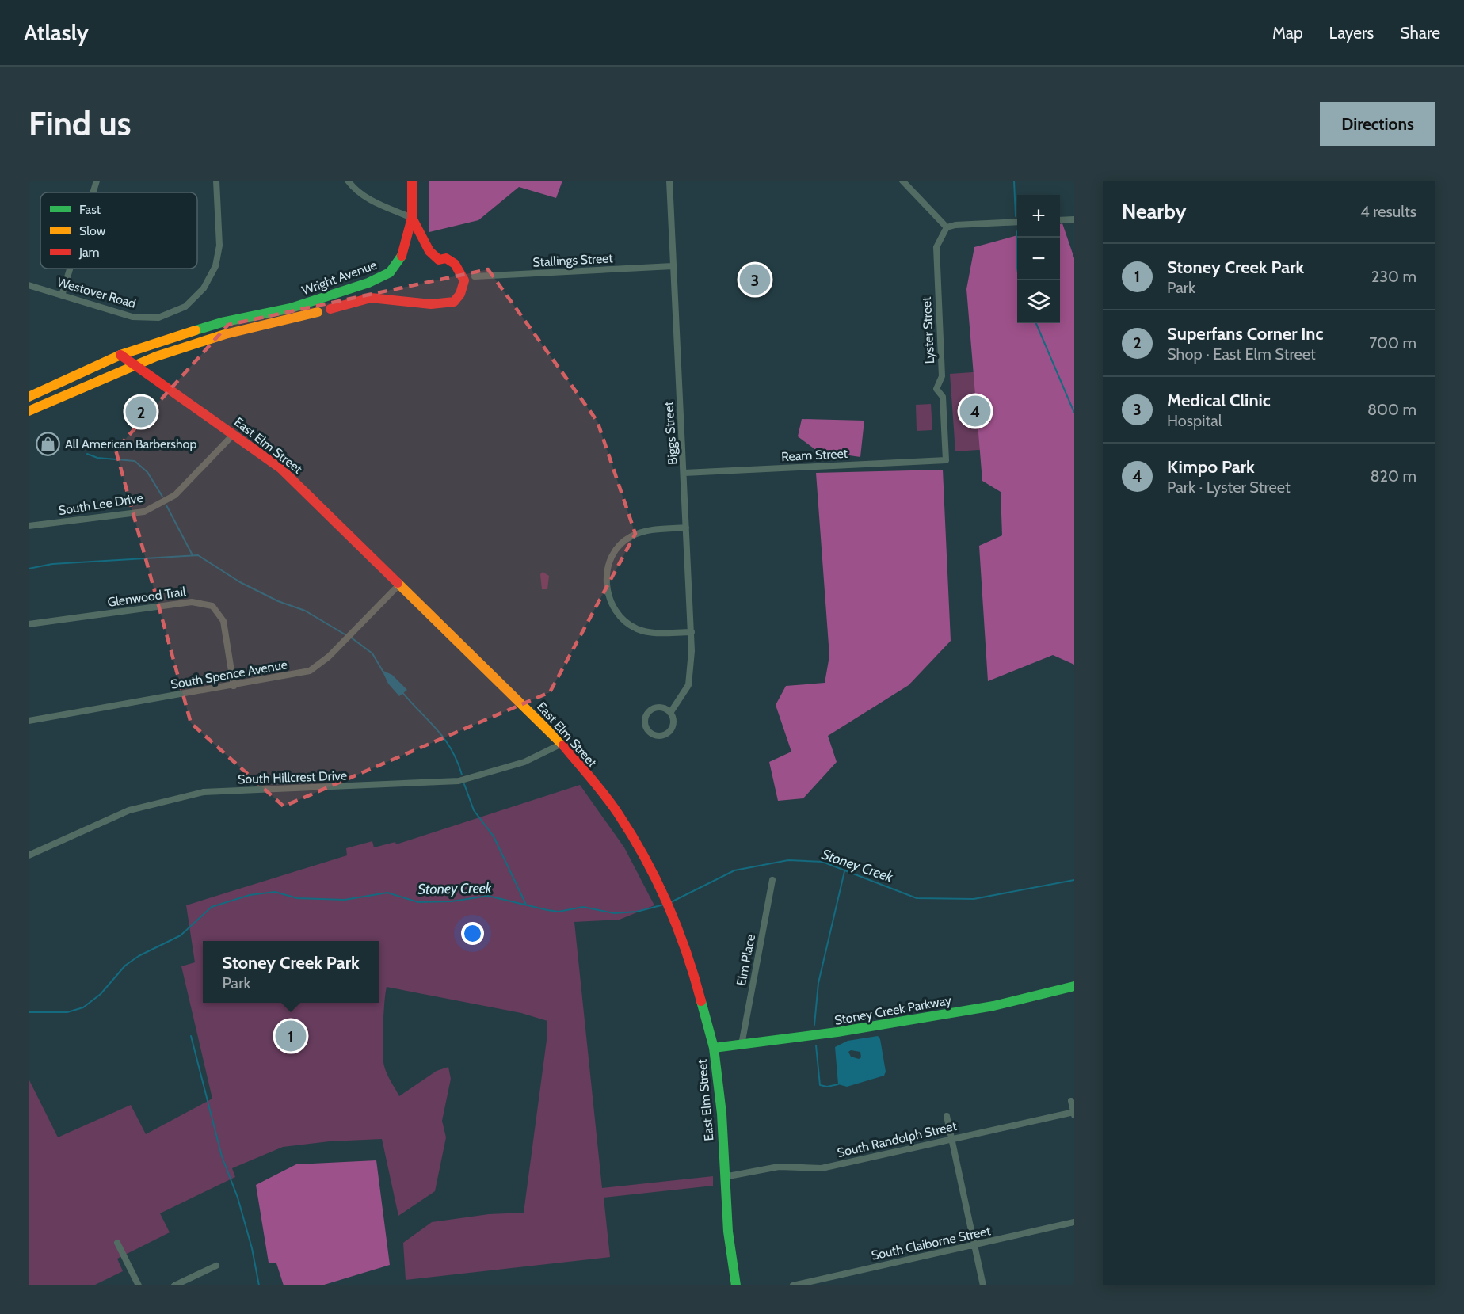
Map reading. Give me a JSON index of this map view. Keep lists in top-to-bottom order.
{
  "streets": {
    "street": [
      "Stallings Street",
      "Wright Avenue",
      "Westover Road",
      "Lyster Street",
      "Biggs Street",
      "East Elm Street",
      "Ream Street",
      "South Lee Drive",
      "Glenwood Trail",
      "South Spence Avenue",
      "South Hillcrest Drive",
      "Elm Place",
      "Stoney Creek Parkway",
      "South Randolph Street",
      "South Claiborne Street"
    ]
  },
  "crossings": [
    ["Stallings Street", "Biggs Street"],
    ["Wright Avenue", "East Elm Street"],
    ["Lyster Street", "Ream Street"],
    ["Biggs Street", "Ream Street"],
    ["East Elm Street", "South Lee Drive"],
    ["East Elm Street", "South Spence Avenue"],
    ["East Elm Street", "South Hillcrest Drive"],
    ["East Elm Street", "Stoney Creek Parkway"],
    ["East Elm Street", "South Randolph Street"],
    ["Glenwood Trail", "South Spence Avenue"],
    ["Elm Place", "Stoney Creek Parkway"]
  ],
  "water": ["Stoney Creek"],
  "places": {
    "shop": ["All American Barbershop"]
  },
  "legend": ["Fast", "Slow", "Jam"],
  "page": {
    "header": "Atlasly",
    "nav": ["Map", "Layers", "Share"],
    "buttons": "Directions",
    "title": "Find us",
    "heading": ["Nearby", "4 results"],
    "map_buttons": ["+", "−"],
    "list": [
      {
        "mark": "1",
        "name": "Stoney Creek Park",
        "note": "Park",
        "value": "230 m"
      },
      {
        "mark": "2",
        "name": "Superfans Corner Inc",
        "note": "Shop · East Elm Street",
        "value": "700 m"
      },
      {
        "mark": "3",
        "name": "Medical Clinic",
        "note": "Hospital",
        "value": "800 m"
      },
      {
        "mark": "4",
        "name": "Kimpo Park",
        "note": "Park · Lyster Street",
        "value": "820 m"
      }
    ],
    "pins": [
      "3",
      "4",
      "2",
      "1"
    ],
    "popup": ["Stoney Creek Park", "Park"]
  }
}
